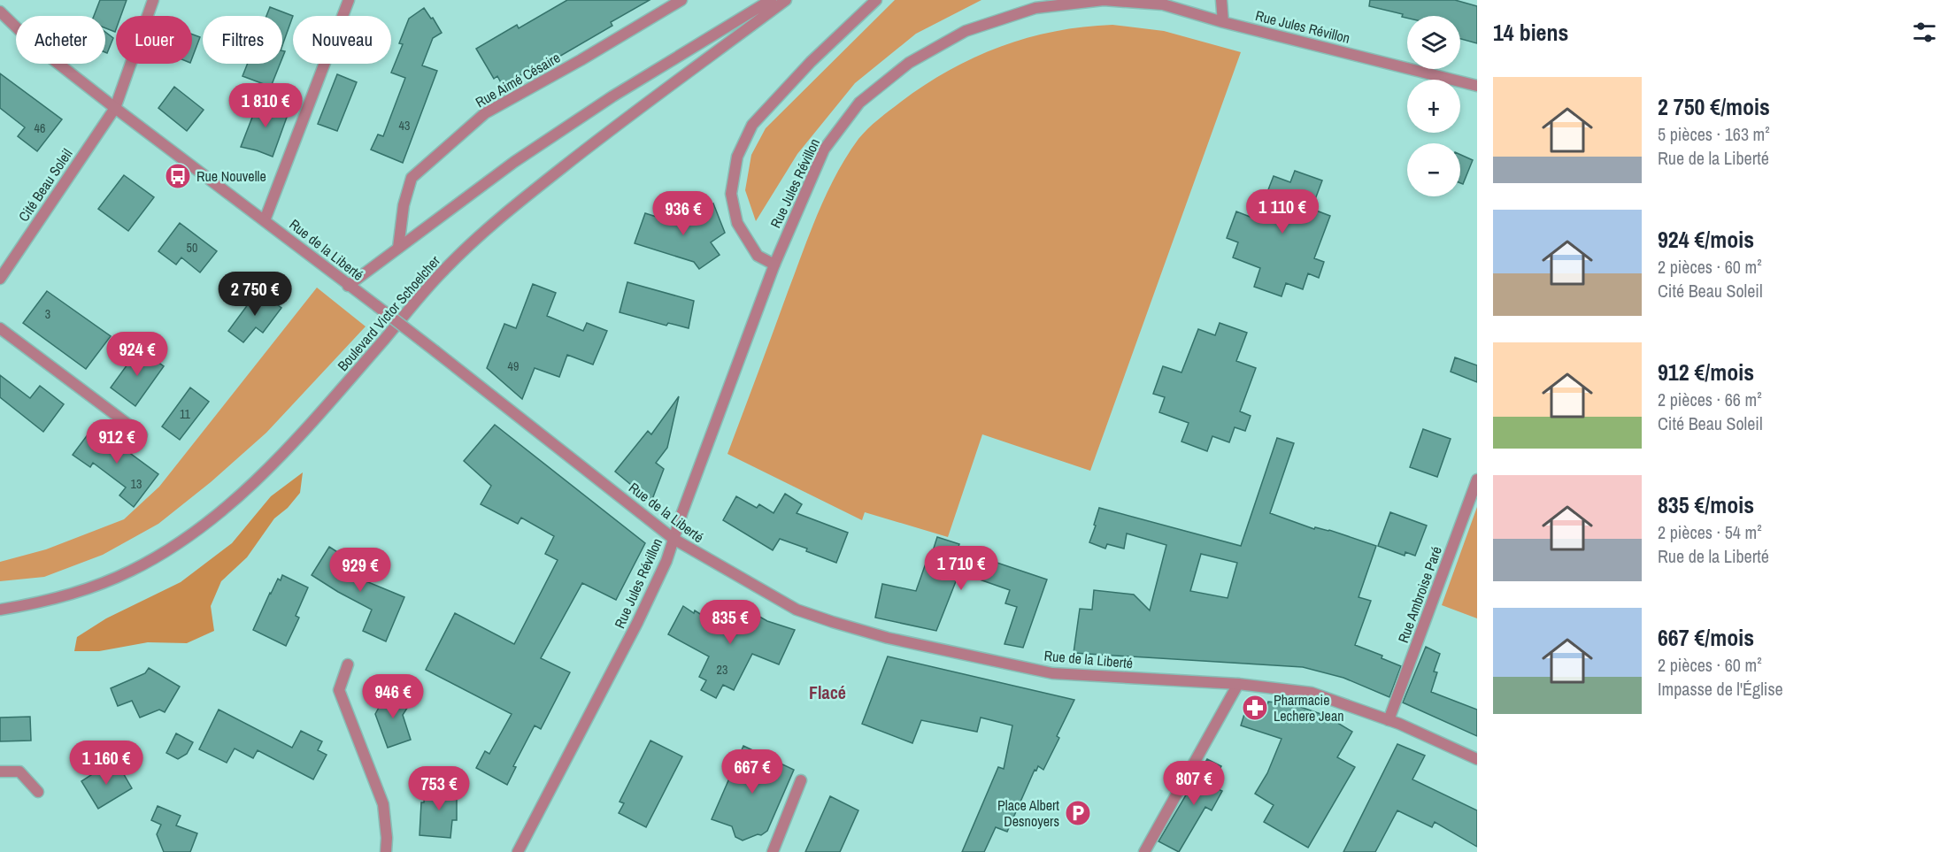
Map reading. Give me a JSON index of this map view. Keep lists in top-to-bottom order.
{
  "streets": {
    "street": [
      "Rue Jules Révillon",
      "Rue Aimé Césaire",
      "Cité Beau Soleil",
      "Rue de la Liberté",
      "Boulevard Victor Schoelcher",
      "Rue Ambroise Paré"
    ]
  },
  "crossings": [
    ["Rue Jules Révillon", "Rue de la Liberté"],
    ["Cité Beau Soleil", "Rue de la Liberté"],
    ["Rue de la Liberté", "Rue Ambroise Paré"]
  ],
  "districts": ["Flacé"],
  "places": {
    "bus stop": ["Rue Nouvelle"],
    "pharmacy": ["Pharmacie Lechere Jean"],
    "parking": ["Place Albert Desnoyers"]
  },
  "house_numbers": [
    "43",
    "46",
    "50",
    "3",
    "49",
    "11",
    "13",
    "23"
  ],
  "page": {
    "heading": "14 biens",
    "map_buttons": ["+", "−"],
    "chip": [
      "Acheter",
      "Louer",
      "Filtres",
      "Nouveau"
    ],
    "list": [
      {
        "name": "2 750 €/mois",
        "note": "5 pièces · 163 m² · Rue de la Liberté"
      },
      {
        "name": "924 €/mois",
        "note": "2 pièces · 60 m² · Cité Beau Soleil"
      },
      {
        "name": "912 €/mois",
        "note": "2 pièces · 66 m² · Cité Beau Soleil"
      },
      {
        "name": "835 €/mois",
        "note": "2 pièces · 54 m² · Rue de la Liberté"
      },
      {
        "name": "667 €/mois",
        "note": "2 pièces · 60 m² · Impasse de l'Église"
      }
    ],
    "price": [
      "1 810 €",
      "1 110 €",
      "936 €",
      "2 750 €",
      "924 €",
      "912 €",
      "1 710 €",
      "929 €",
      "835 €",
      "946 €",
      "1 160 €",
      "667 €",
      "807 €",
      "753 €"
    ]
  }
}
